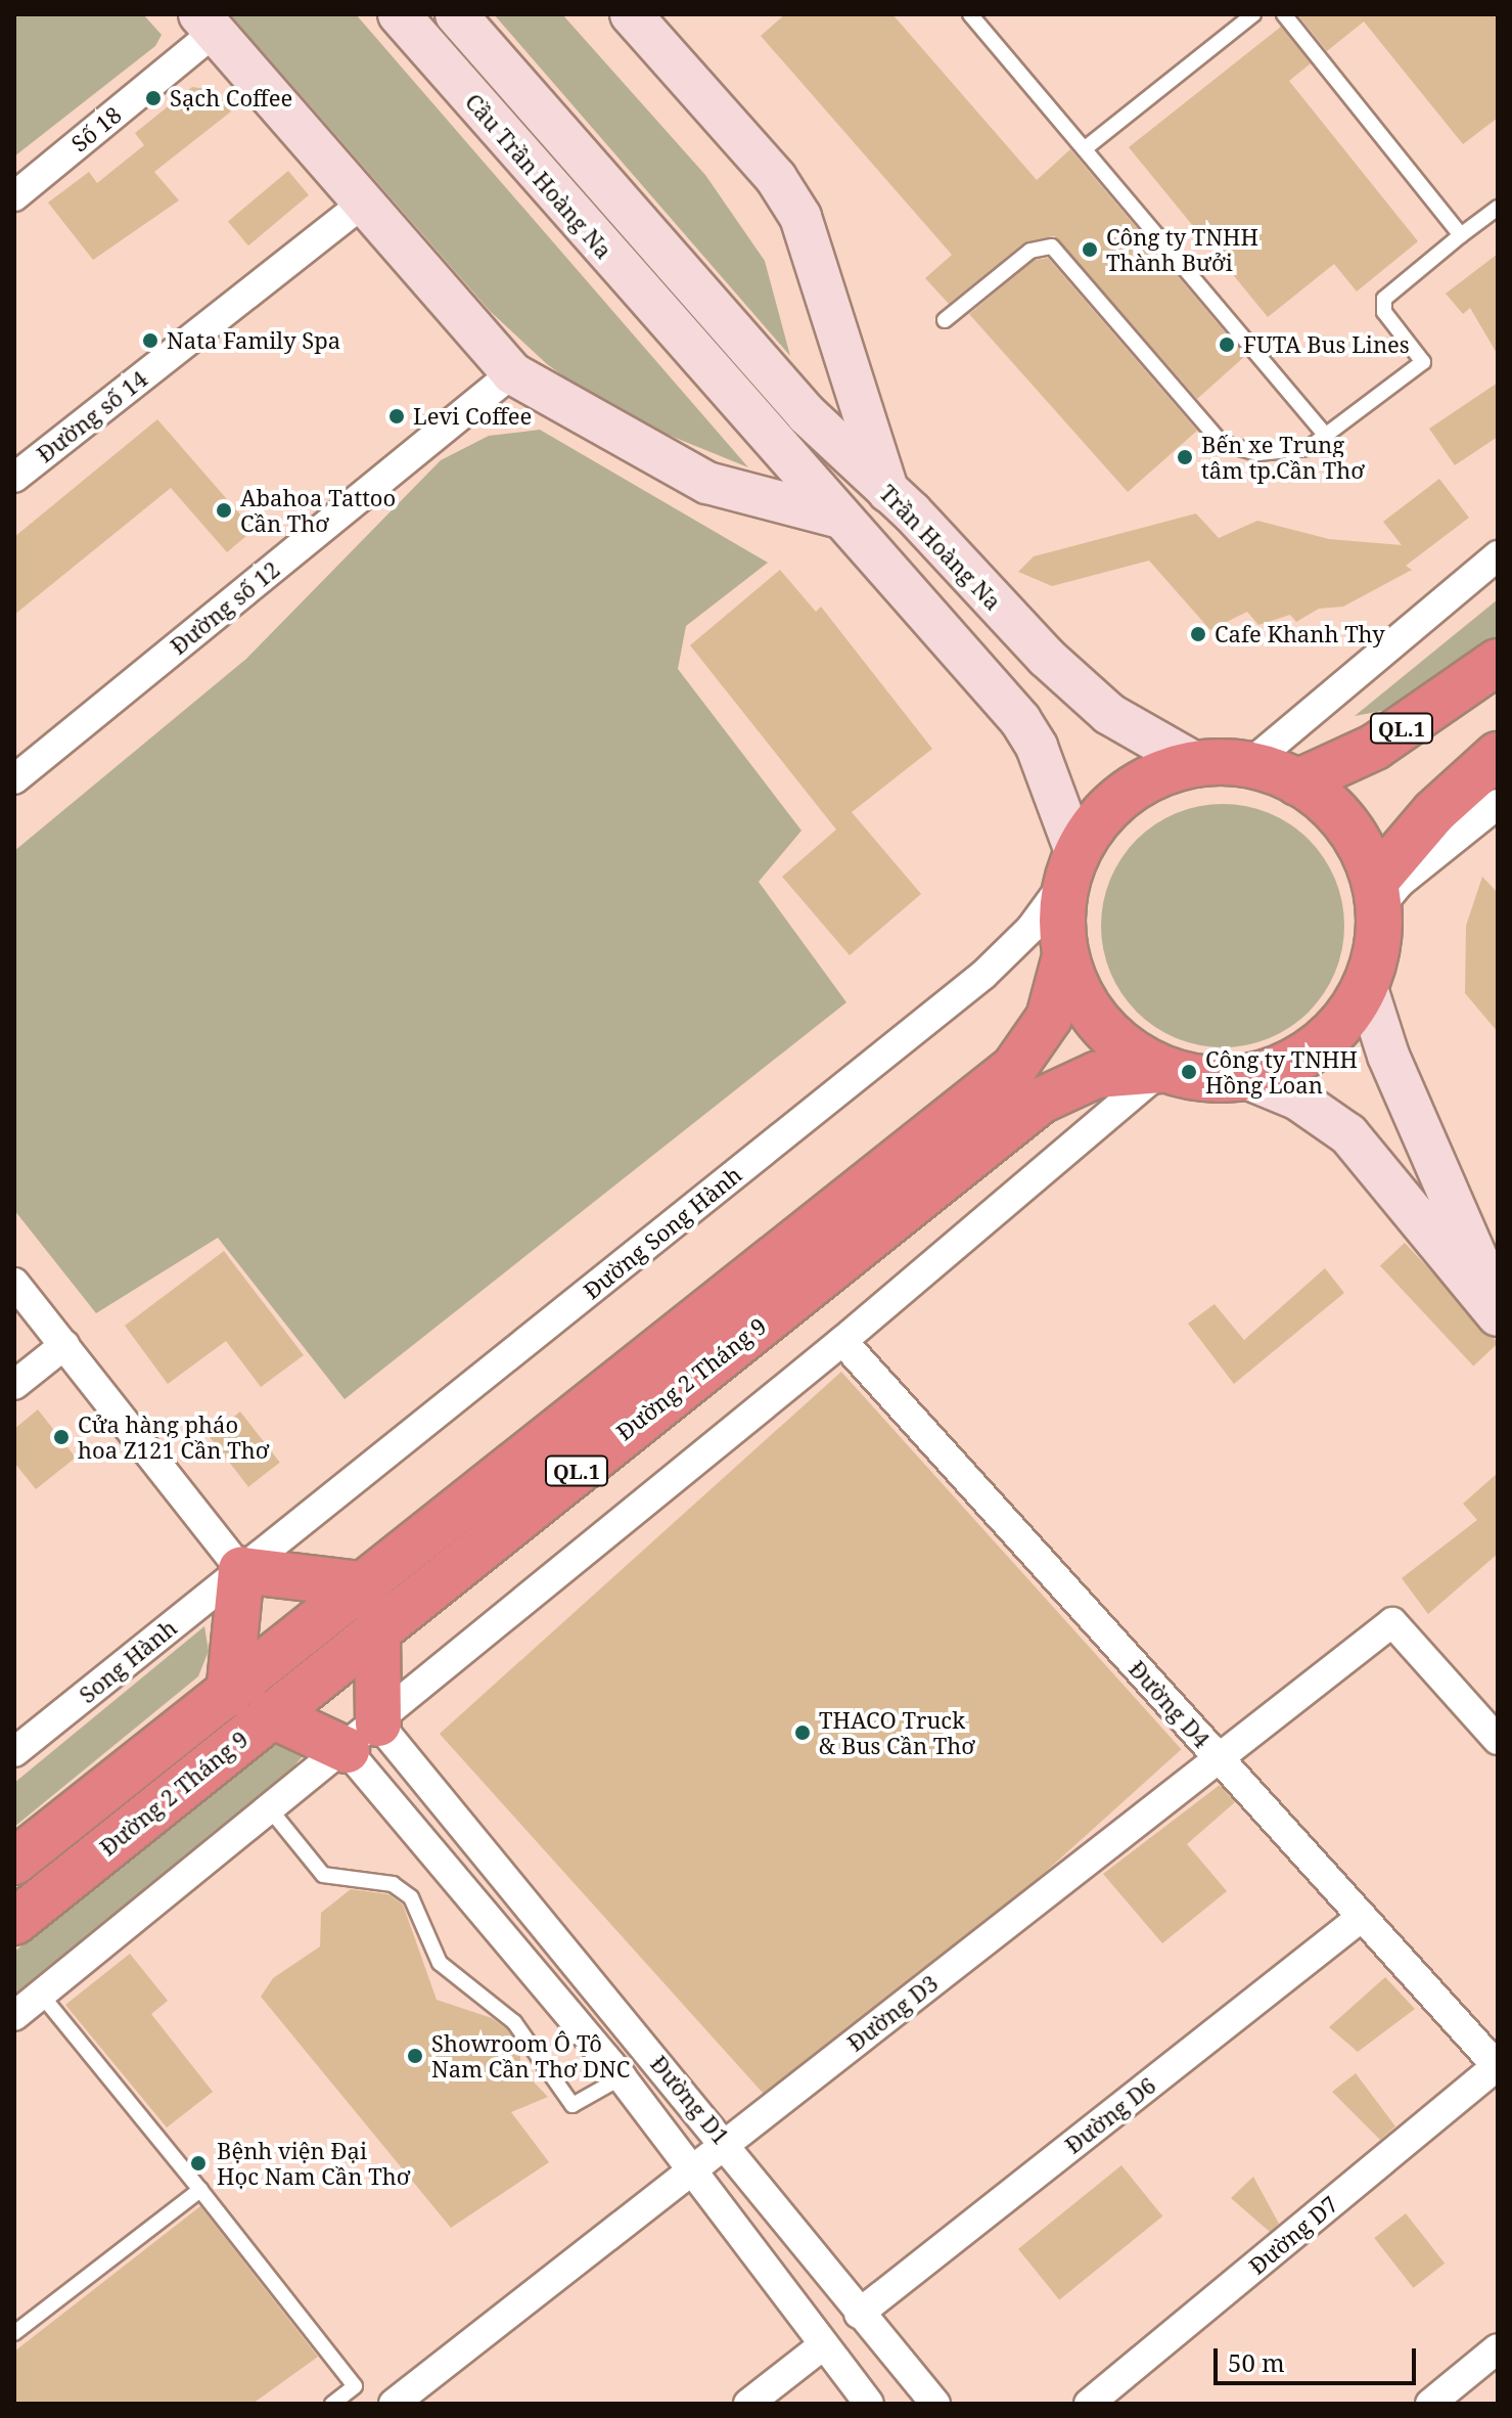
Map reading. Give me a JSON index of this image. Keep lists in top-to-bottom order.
{
  "streets": {
    "highway": ["QL.1", "Đường 2 Tháng 9"],
    "main road": ["Cầu Trần Hoàng Na", "Trần Hoàng Na"],
    "street": [
      "Số 18",
      "Đường số 14",
      "Đường số 12",
      "Đường Song Hành",
      "Song Hành",
      "Đường D4",
      "Đường D3",
      "Đường D1",
      "Đường D6",
      "Đường D7"
    ]
  },
  "crossings": [
    ["Cầu Trần Hoàng Na", "Trần Hoàng Na"],
    ["Đường Song Hành", "Đường 2 Tháng 9"],
    ["Đường Song Hành", "Song Hành"],
    ["Đường D4", "Đường D3"],
    ["Đường D4", "Đường D6"],
    ["Đường D4", "Đường D7"],
    ["Đường D3", "Đường D1"],
    ["Đường D1", "Đường D6"]
  ],
  "places": [
    "Sạch Coffee",
    "Công ty TNHH Thành Bưởi",
    "Nata Family Spa",
    "FUTA Bus Lines",
    "Levi Coffee",
    "Bến xe Trung tâm tp.Cần Thơ",
    "Abahoa Tattoo Cần Thơ",
    "Cafe Khanh Thy",
    "Công ty TNHH Hồng Loan",
    "Cửa hàng pháo hoa Z121 Cần Thơ",
    "THACO Truck & Bus Cần Thơ",
    "Showroom Ô Tô Nam Cần Thơ DNC",
    "Bệnh viện Đại Học Nam Cần Thơ"
  ],
  "scale_bar": "50 m"
}
